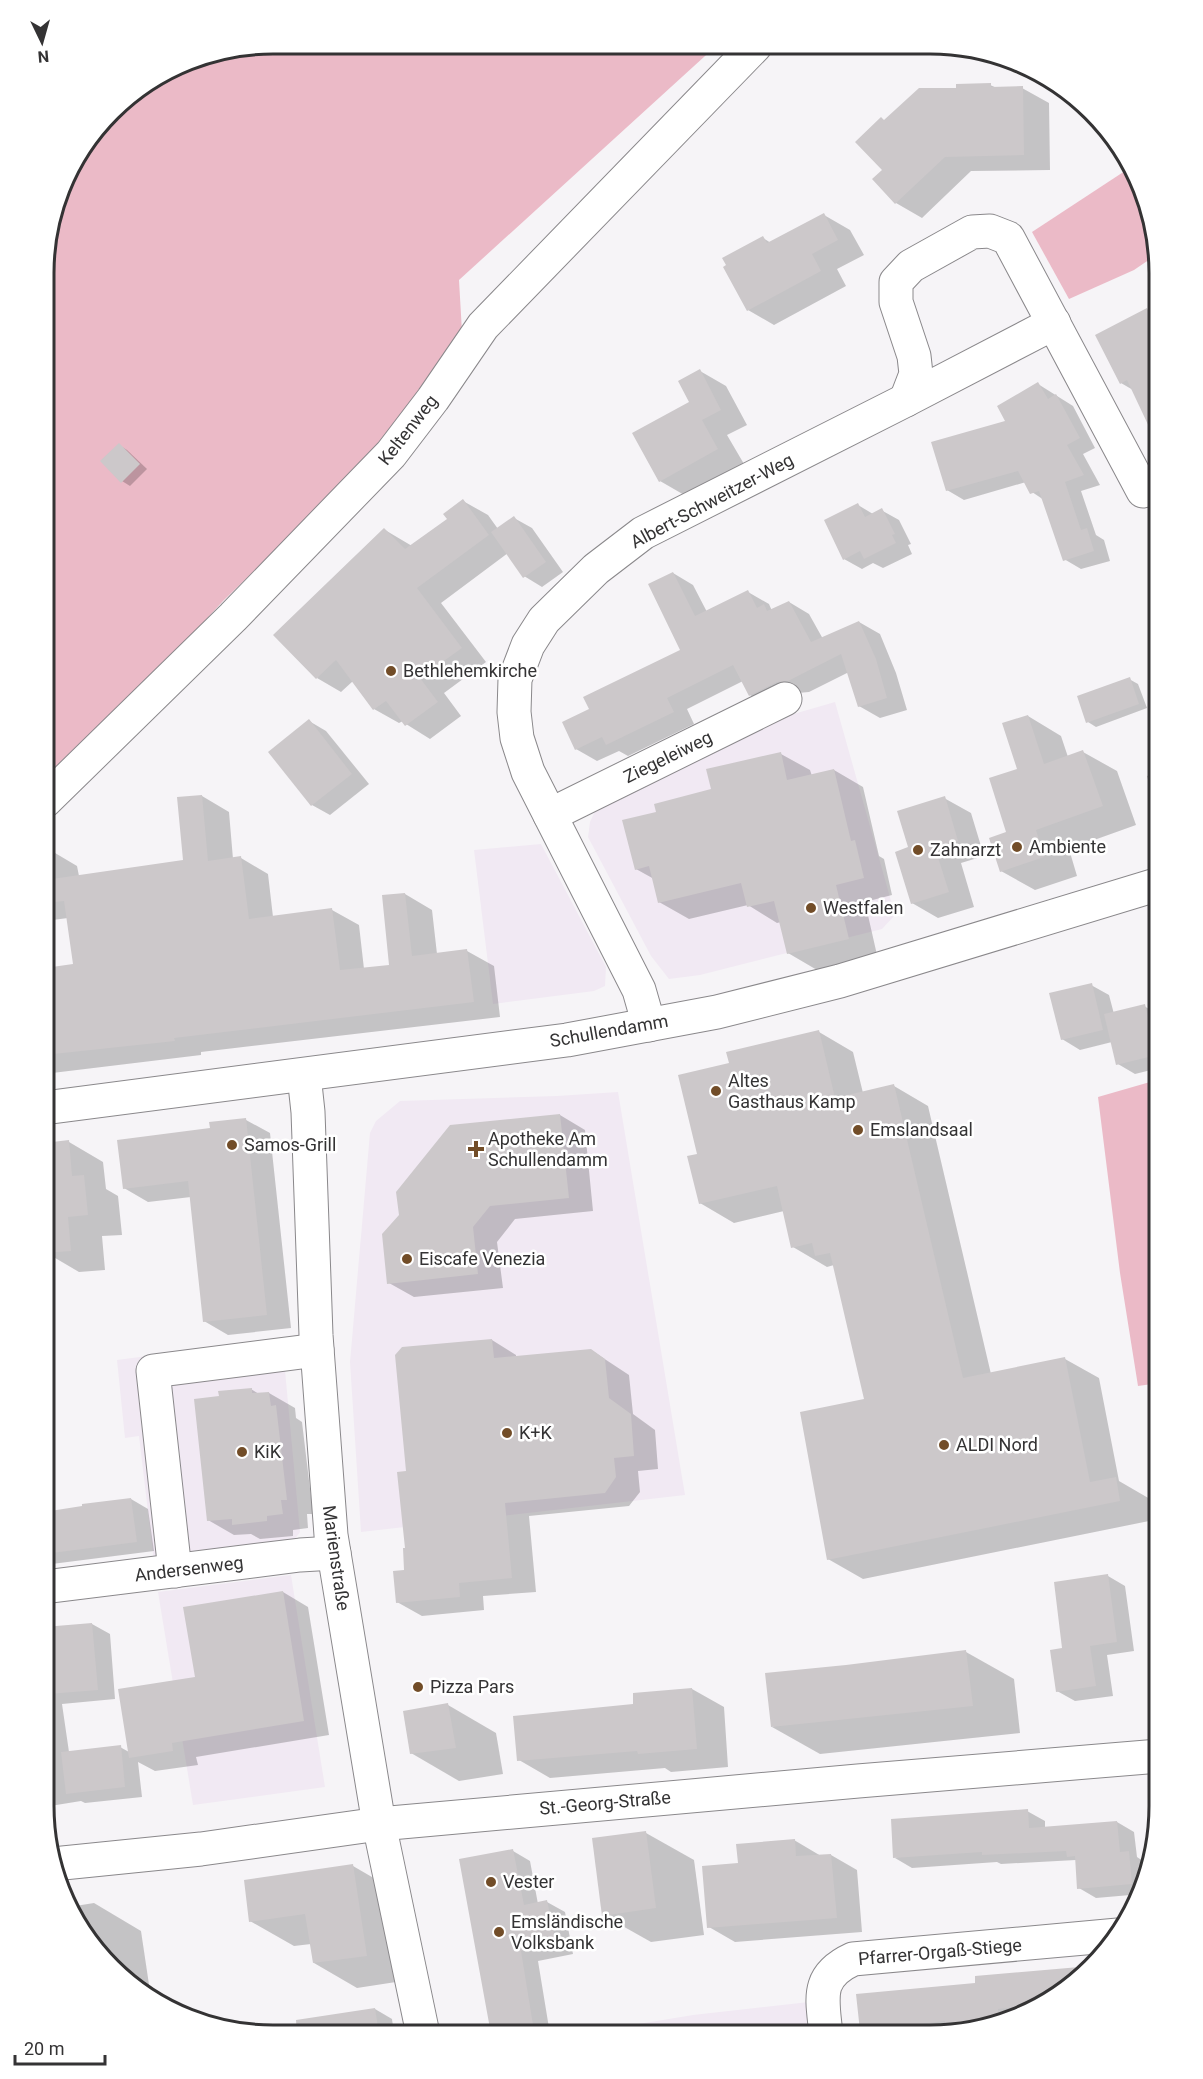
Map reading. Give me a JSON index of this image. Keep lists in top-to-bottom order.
{
  "streets": {
    "street": [
      "Keltenweg",
      "Albert-Schweitzer-Weg",
      "Ziegeleiweg",
      "Schullendamm",
      "Marienstraße",
      "Andersenweg",
      "St.-Georg-Straße",
      "Pfarrer-Orgaß-Stiege"
    ]
  },
  "crossings": [
    ["Albert-Schweitzer-Weg", "Ziegeleiweg"],
    ["Albert-Schweitzer-Weg", "Schullendamm"],
    ["Schullendamm", "Marienstraße"],
    ["Marienstraße", "Andersenweg"],
    ["Marienstraße", "St.-Georg-Straße"]
  ],
  "places": {
    "other": [
      "Bethlehemkirche",
      "Ambiente",
      "Zahnarzt",
      "Westfalen",
      "Altes Gasthaus Kamp",
      "Emslandsaal",
      "Samos-Grill",
      "Eiscafe Venezia",
      "K+K",
      "ALDI Nord",
      "KiK",
      "Pizza Pars",
      "Vester",
      "Emsländische Volksbank"
    ],
    "health": ["Apotheke Am Schullendamm"]
  },
  "scale_bar": "20 m",
  "north": "bottom"
}
